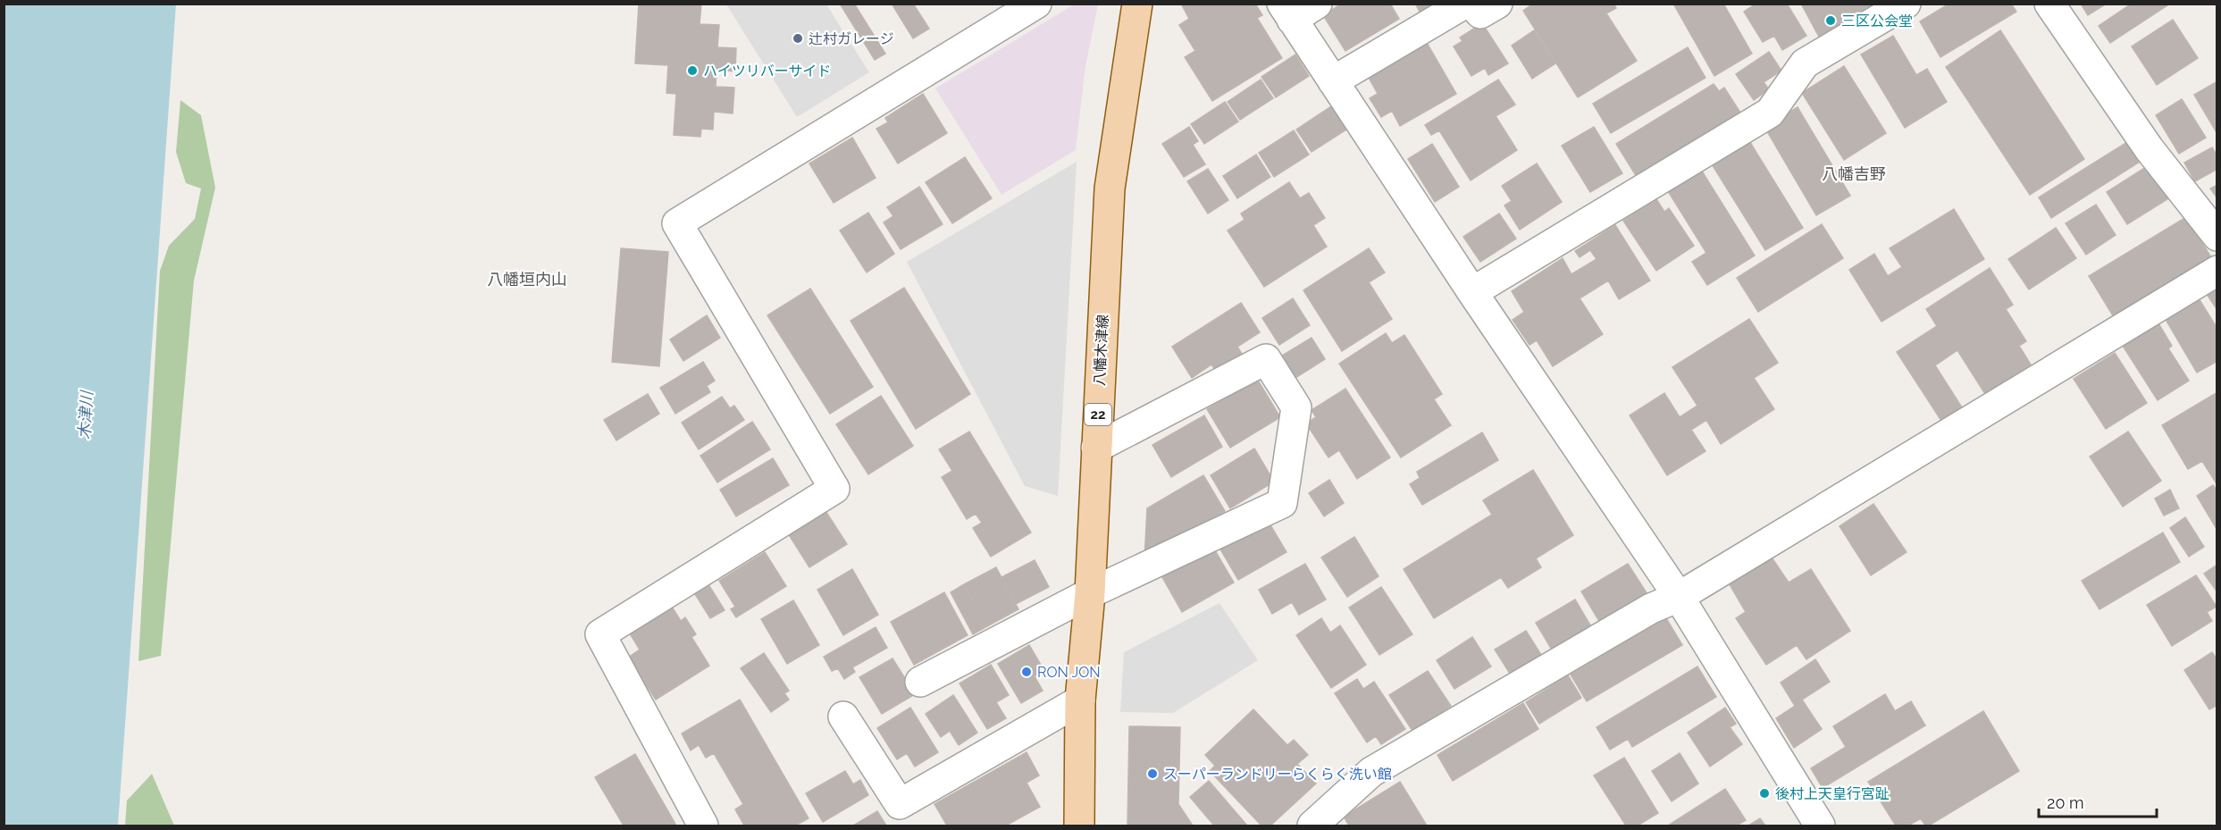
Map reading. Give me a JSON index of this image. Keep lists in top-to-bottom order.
{
  "streets": {
    "main road": ["八幡木津線", "22"]
  },
  "districts": ["八幡吉野", "八幡垣内山"],
  "water": ["木津川"],
  "places": [
    "三区公会堂",
    "辻村ガレージ",
    "ハイツリバーサイド",
    "RON JON",
    "スーパーランドリーらくらく洗い館",
    "後村上天皇行宮趾"
  ],
  "scale_bar": "20 m"
}
